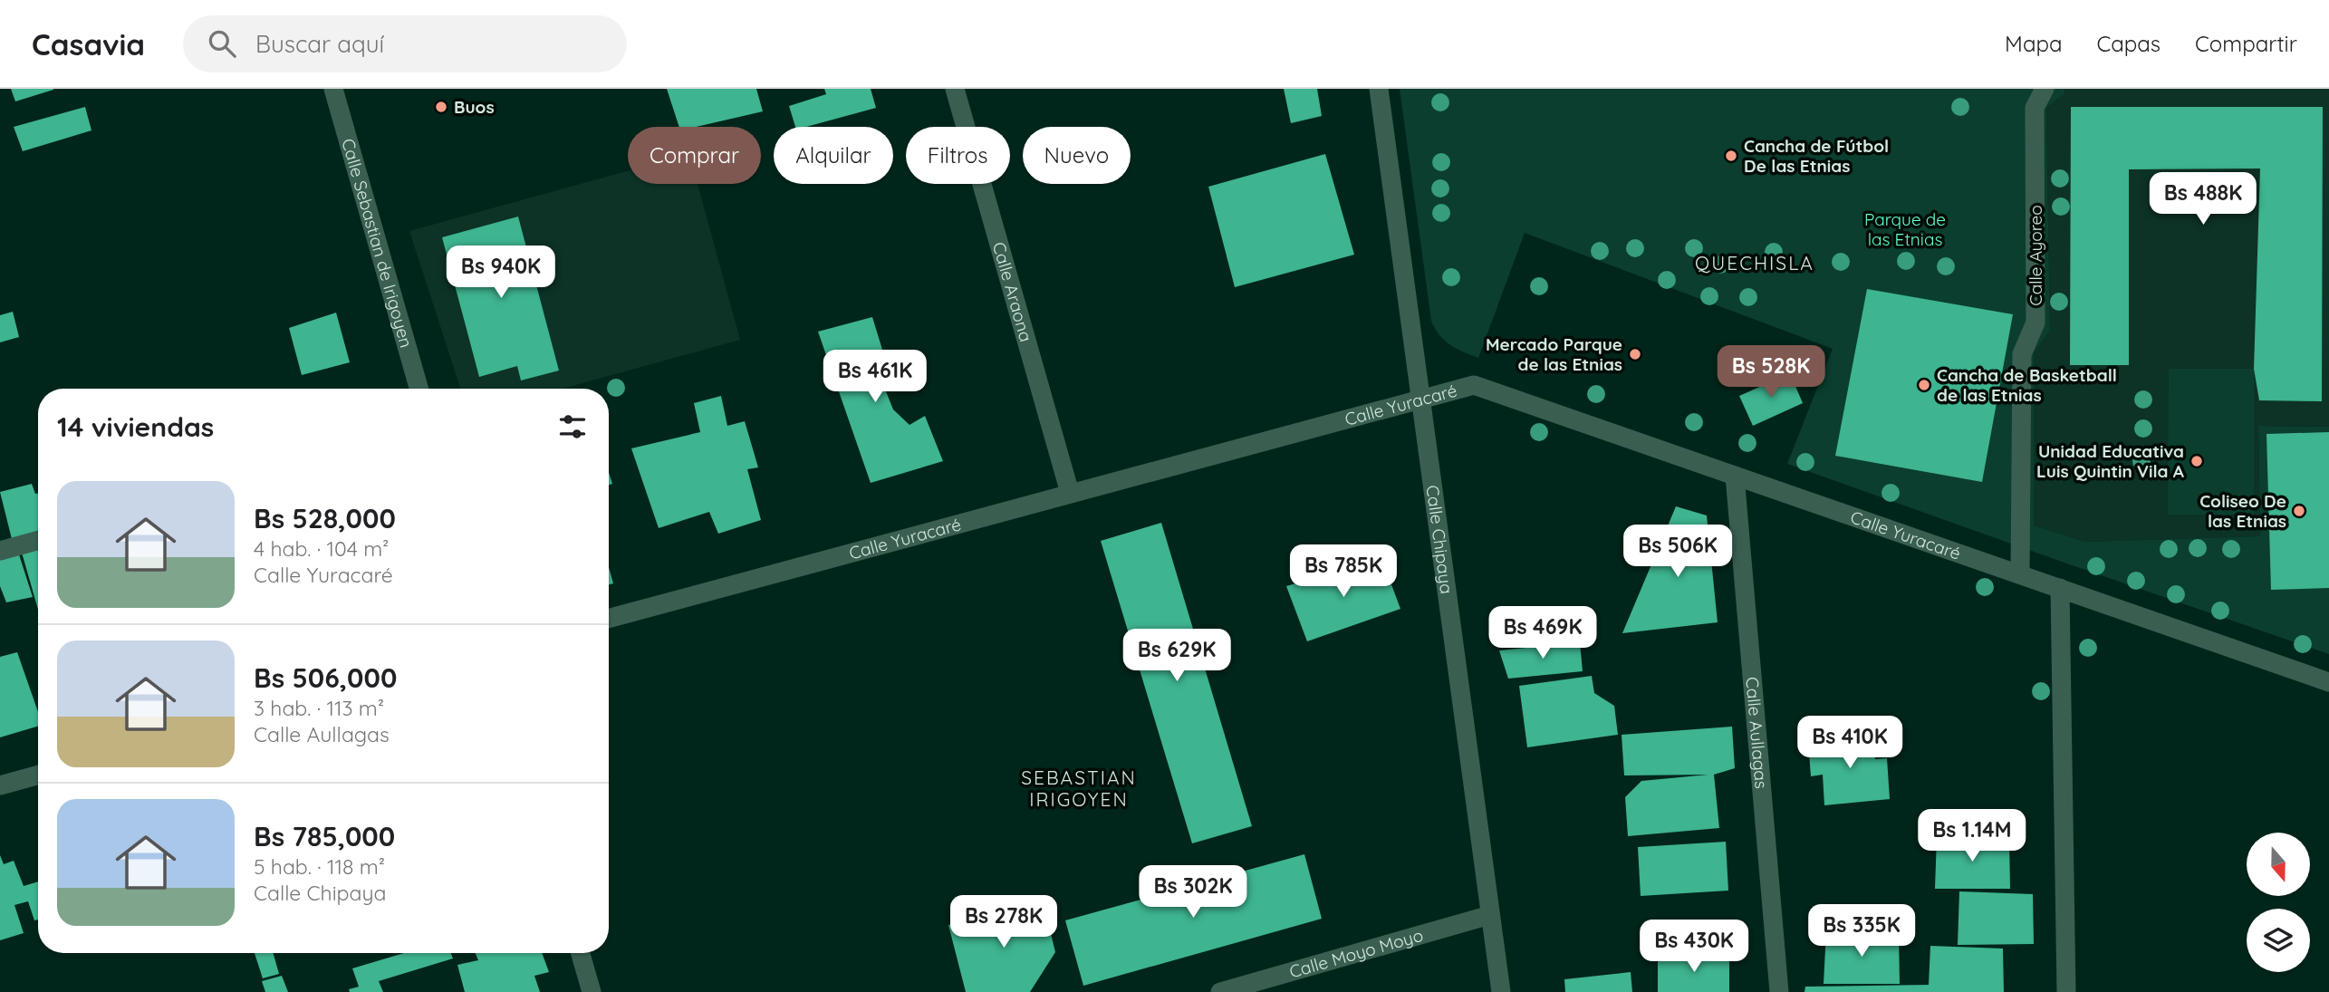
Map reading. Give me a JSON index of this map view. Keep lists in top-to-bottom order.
{
  "streets": {
    "street": [
      "Calle Sebastian de Irigoyen",
      "Calle Ayoreo",
      "Calle Araona",
      "Calle Yuracaré",
      "Calle Chipaya",
      "Calle Aullagas",
      "Calle Moyo Moyo"
    ]
  },
  "crossings": [
    ["Calle Ayoreo", "Calle Yuracaré"],
    ["Calle Araona", "Calle Yuracaré"],
    ["Calle Yuracaré", "Calle Chipaya"],
    ["Calle Yuracaré", "Calle Aullagas"],
    ["Calle Chipaya", "Calle Moyo Moyo"]
  ],
  "districts": ["QUECHISLA", "SEBASTIAN IRIGOYEN"],
  "parks": ["Parque de las Etnias"],
  "places": [
    "Buos",
    "Cancha de Fútbol De las Etnias",
    "Mercado Parque de las Etnias",
    "Cancha de Basketball de las Etnias",
    "Unidad Educativa Luis Quintin Vila A",
    "Coliseo De las Etnias"
  ],
  "north": "bottom",
  "page": {
    "header": "Casavia",
    "search": "Buscar aquí",
    "nav": ["Mapa", "Capas", "Compartir"],
    "chip": [
      "Comprar",
      "Alquilar",
      "Filtros",
      "Nuevo"
    ],
    "price": [
      "Bs 488K",
      "Bs 940K",
      "Bs 528K",
      "Bs 461K",
      "Bs 506K",
      "Bs 785K",
      "Bs 469K",
      "Bs 629K",
      "Bs 410K",
      "Bs 1.14M",
      "Bs 302K",
      "Bs 278K",
      "Bs 335K",
      "Bs 430K"
    ],
    "heading": "14 viviendas",
    "list": [
      {
        "name": "Bs 528,000",
        "note": "4 hab. · 104 m² · Calle Yuracaré"
      },
      {
        "name": "Bs 506,000",
        "note": "3 hab. · 113 m² · Calle Aullagas"
      },
      {
        "name": "Bs 785,000",
        "note": "5 hab. · 118 m² · Calle Chipaya"
      }
    ]
  }
}
